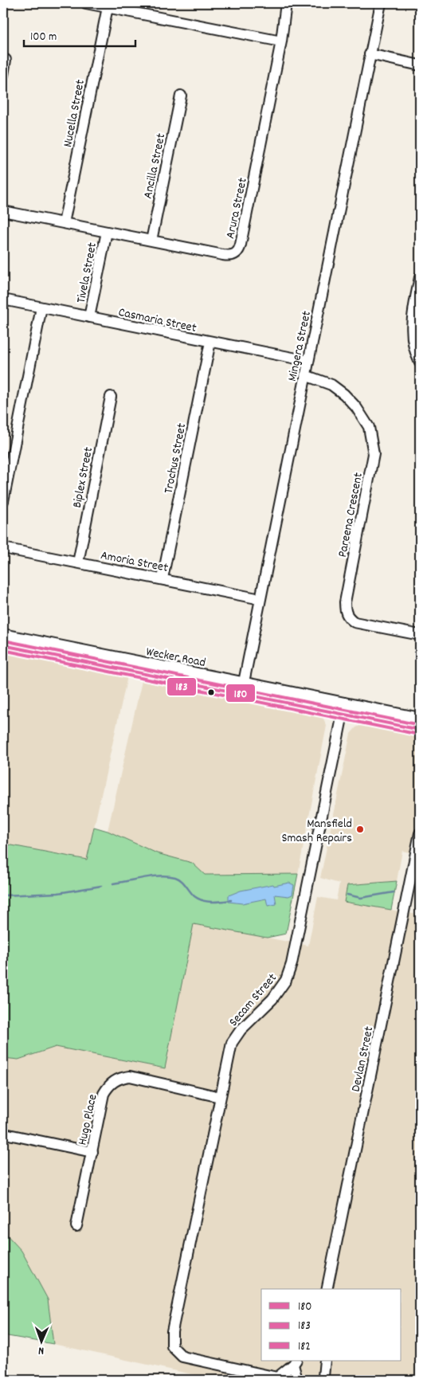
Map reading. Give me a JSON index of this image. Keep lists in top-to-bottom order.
{
  "streets": {
    "street": [
      "Nucella Street",
      "Ancilla Street",
      "Arura Street",
      "Tivela Street",
      "Casmaria Street",
      "Mingera Street",
      "Trochus Street",
      "Biplex Street",
      "Pareena Crescent",
      "Amoria Street",
      "Wecker Road",
      "Secam Street",
      "Devlan Street",
      "Hugo Place"
    ]
  },
  "crossings": [
    ["Nucella Street", "Arura Street"],
    ["Ancilla Street", "Arura Street"],
    ["Arura Street", "Tivela Street"],
    ["Tivela Street", "Casmaria Street"],
    ["Casmaria Street", "Mingera Street"],
    ["Casmaria Street", "Trochus Street"],
    ["Mingera Street", "Pareena Crescent"],
    ["Mingera Street", "Amoria Street"],
    ["Mingera Street", "Wecker Road"],
    ["Trochus Street", "Amoria Street"],
    ["Biplex Street", "Amoria Street"],
    ["Wecker Road", "Secam Street"],
    ["Secam Street", "Hugo Place"]
  ],
  "places": ["Mansfield Smash Repairs"],
  "lines": ["transit line 182", "transit line 180", "transit line 183"],
  "legend": ["180", "183", "182"],
  "scale_bar": "100 m",
  "north": "bottom"
}
